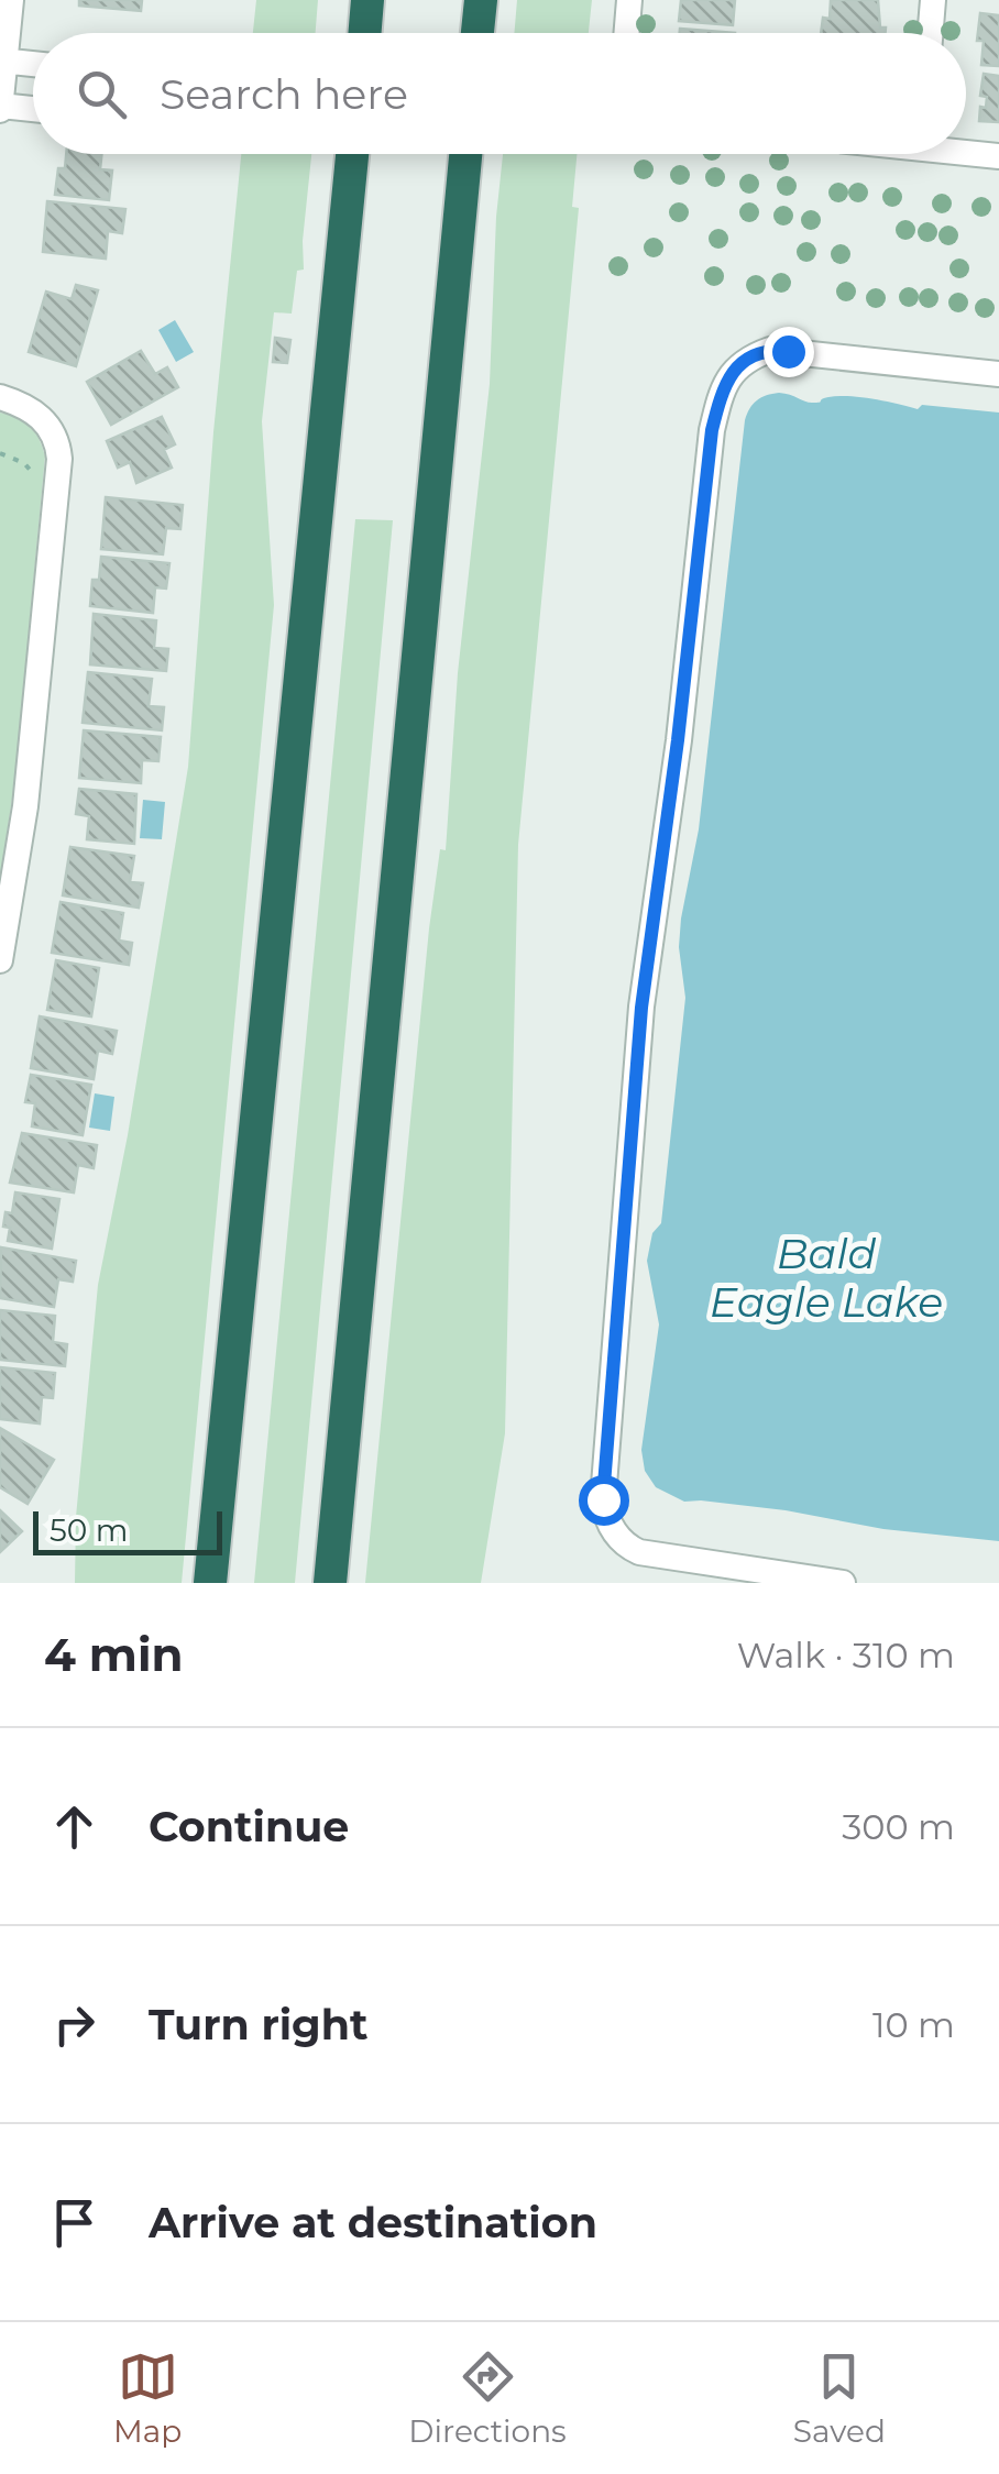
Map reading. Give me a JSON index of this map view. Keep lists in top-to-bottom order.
{
  "water": ["Bald Eagle Lake"],
  "scale_bar": "50 m",
  "page": {
    "search": "Search here",
    "scale": "50 m",
    "heading": ["4 min", "Walk · 310 m"],
    "list": [
      ["Continue", "300 m"],
      ["Turn right", "10 m"],
      "Arrive at destination"
    ],
    "nav": ["Map", "Directions", "Saved"]
  }
}
